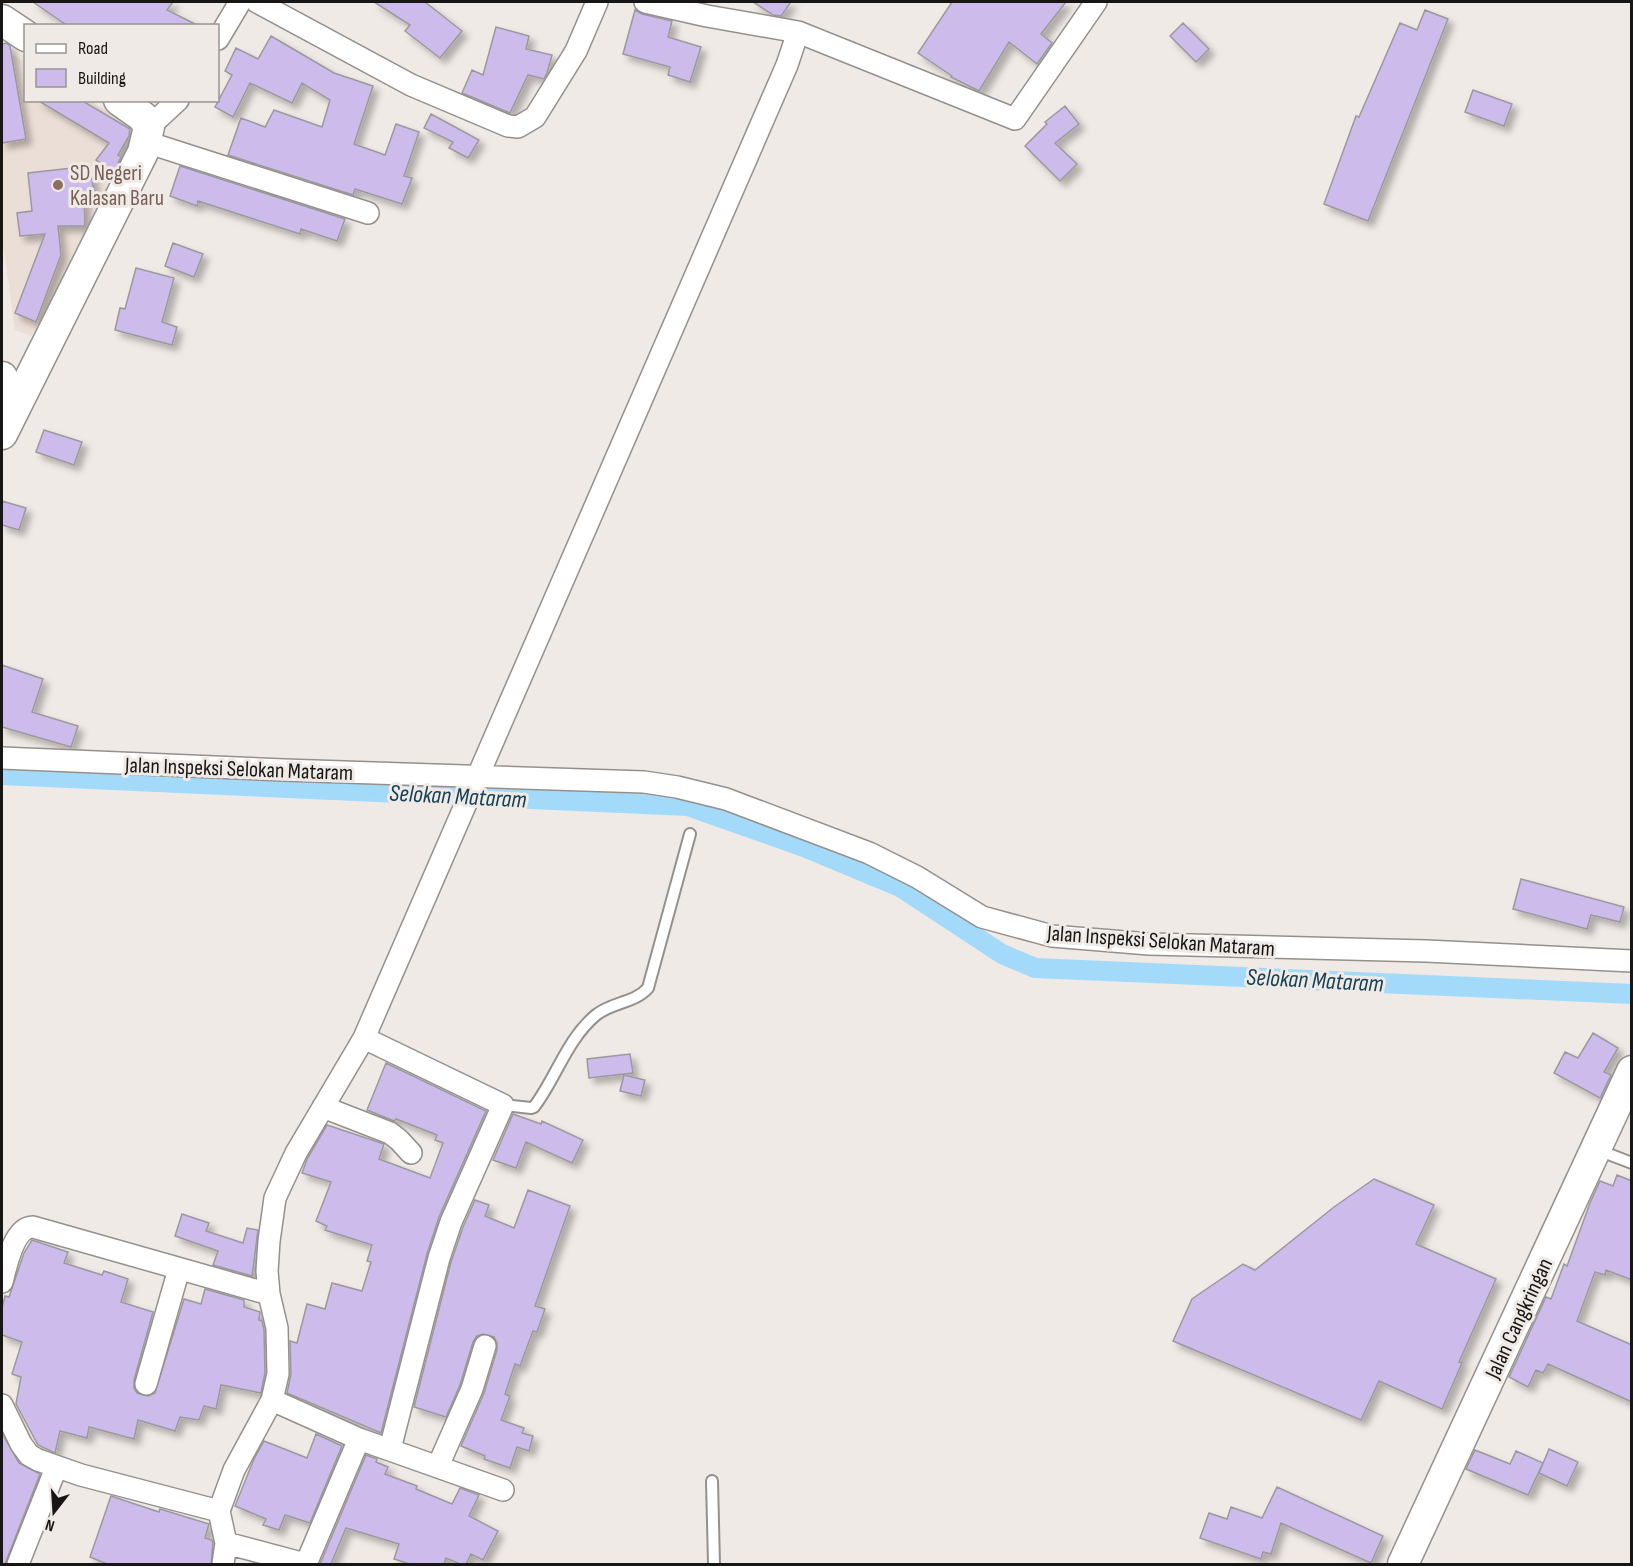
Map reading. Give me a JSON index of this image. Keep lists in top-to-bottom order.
{
  "streets": {
    "main road": ["Jalan Cangkringan"],
    "street": ["Jalan Inspeksi Selokan Mataram"]
  },
  "water": ["Selokan Mataram"],
  "places": ["SD Negeri Kalasan Baru"],
  "legend": ["Road", "Building"],
  "north": "bottom"
}
